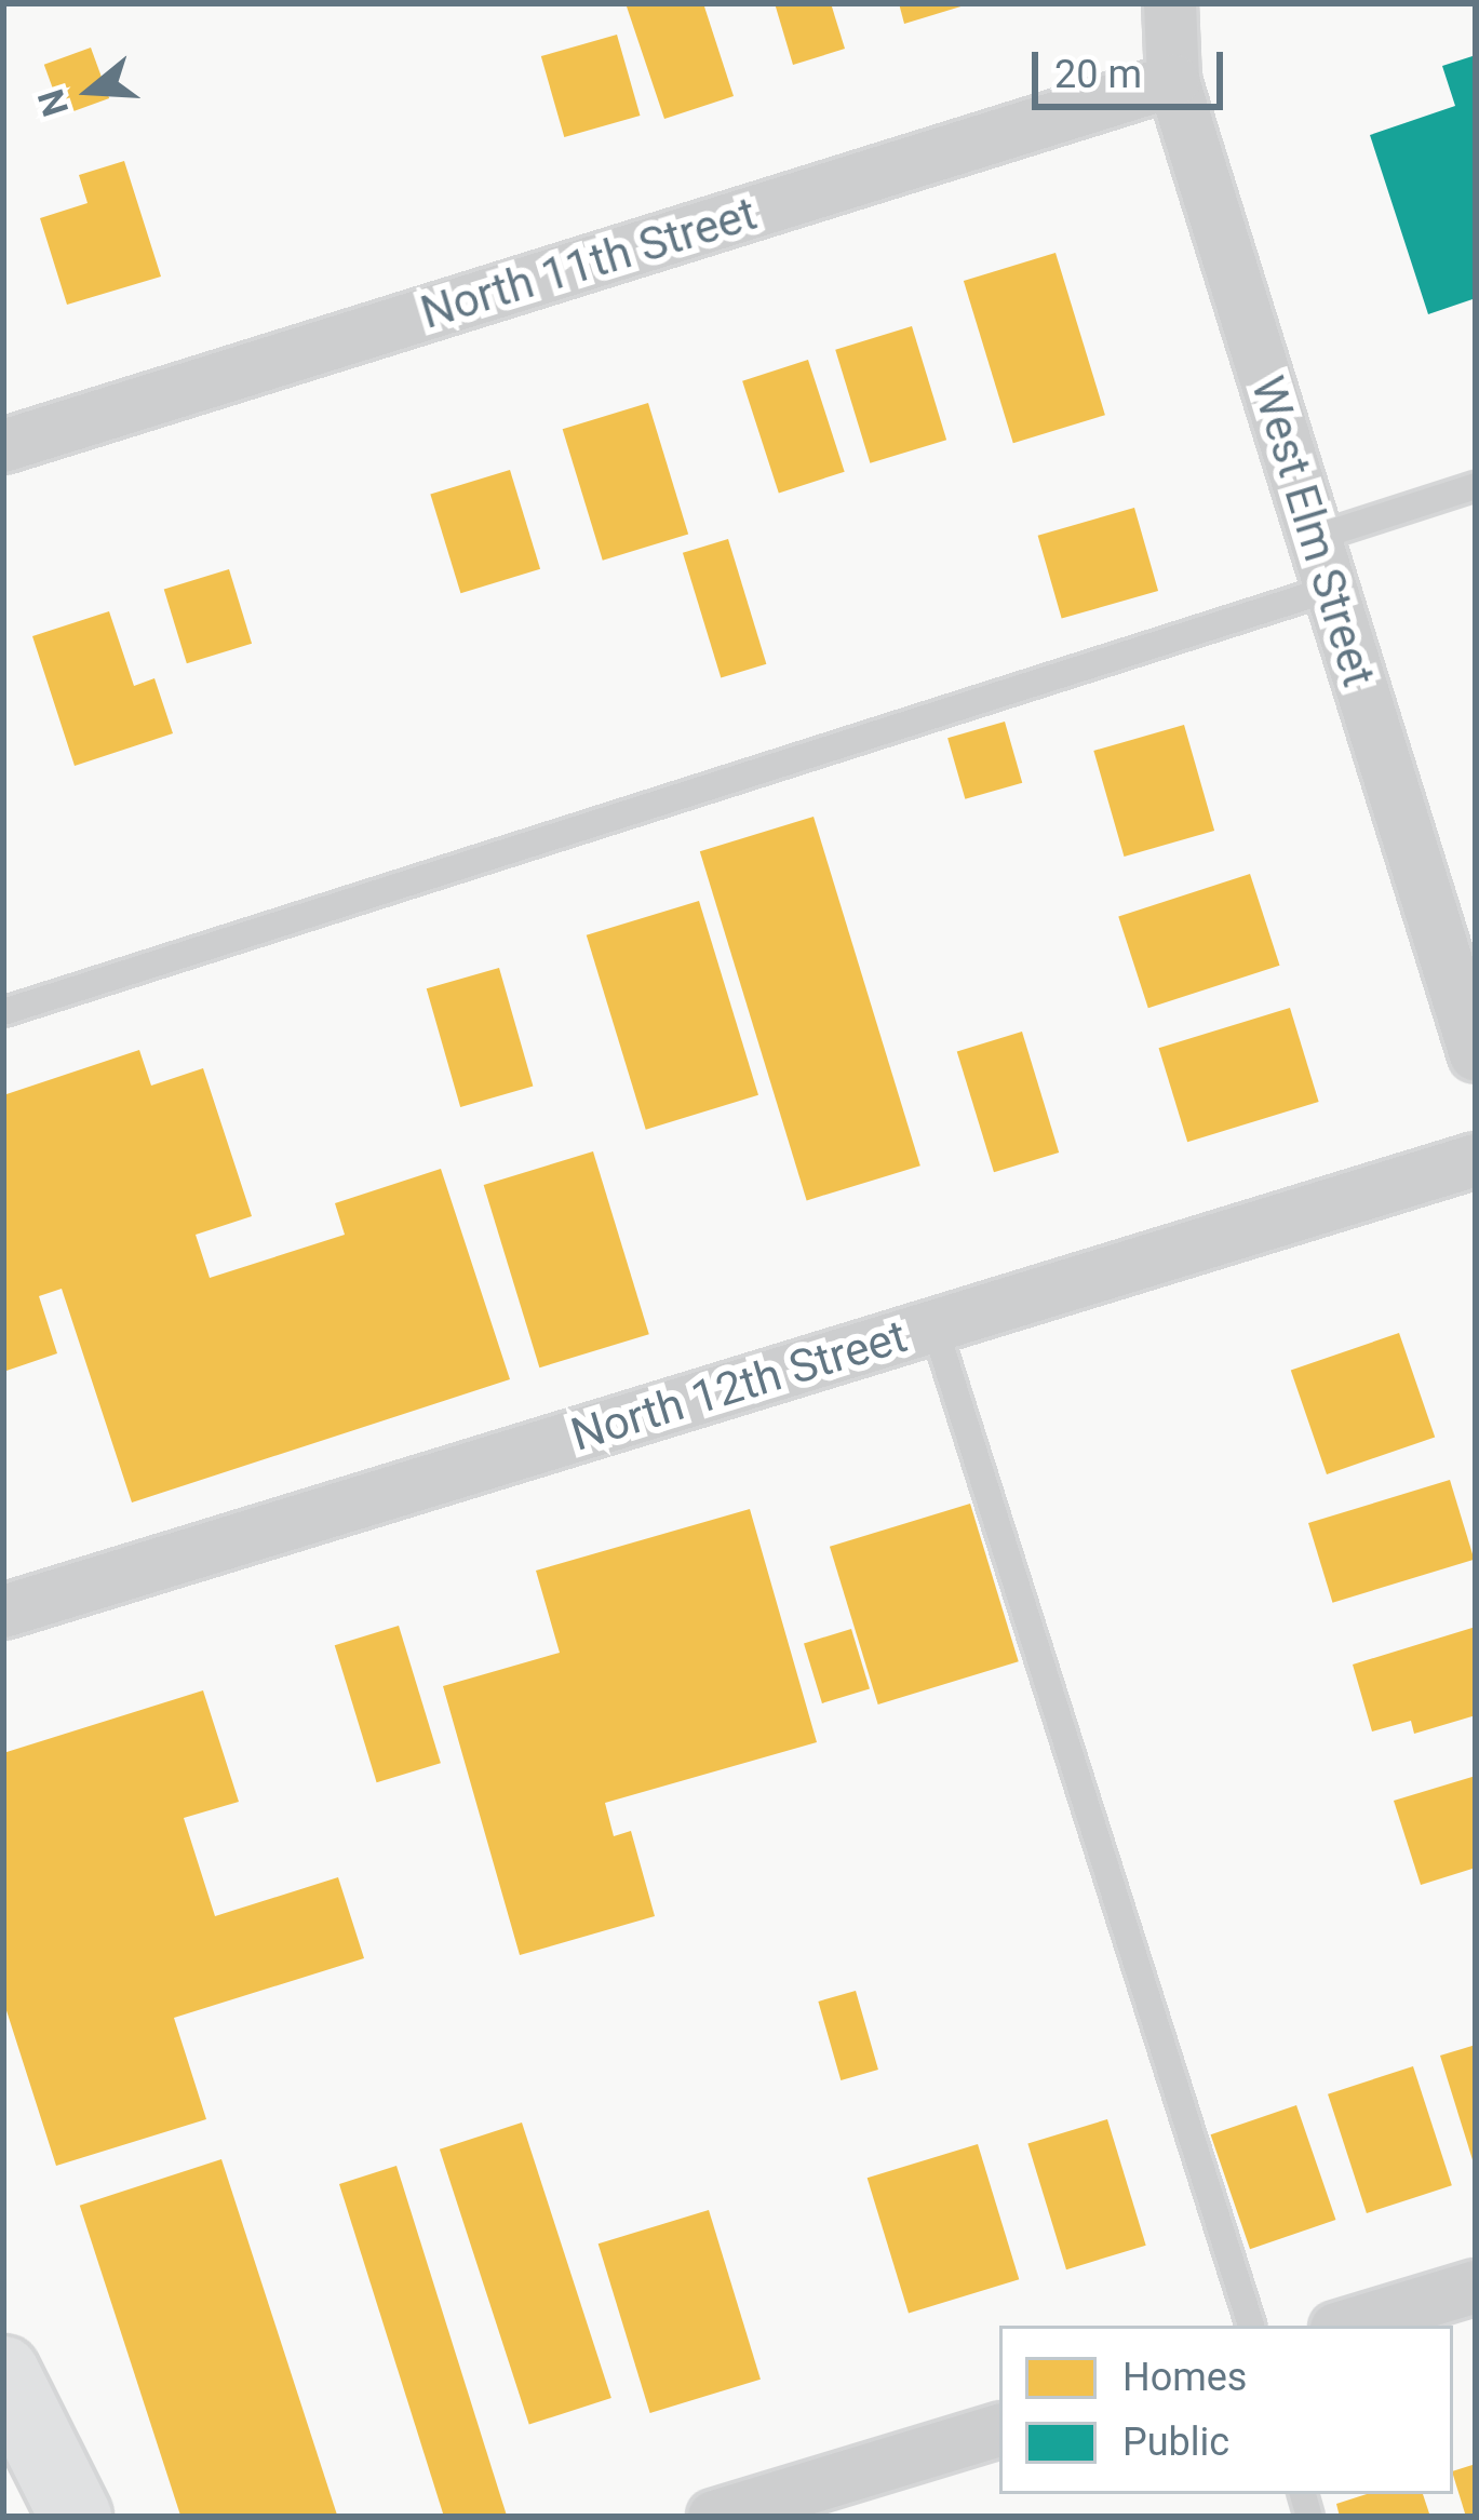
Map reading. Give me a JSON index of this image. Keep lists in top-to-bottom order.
{
  "streets": {
    "street": ["North 11th Street", "West Elm Street", "North 12th Street"]
  },
  "crossings": [
    ["North 11th Street", "West Elm Street"]
  ],
  "legend": ["Homes", "Public"],
  "scale_bar": "20 m",
  "north": "left"
}
